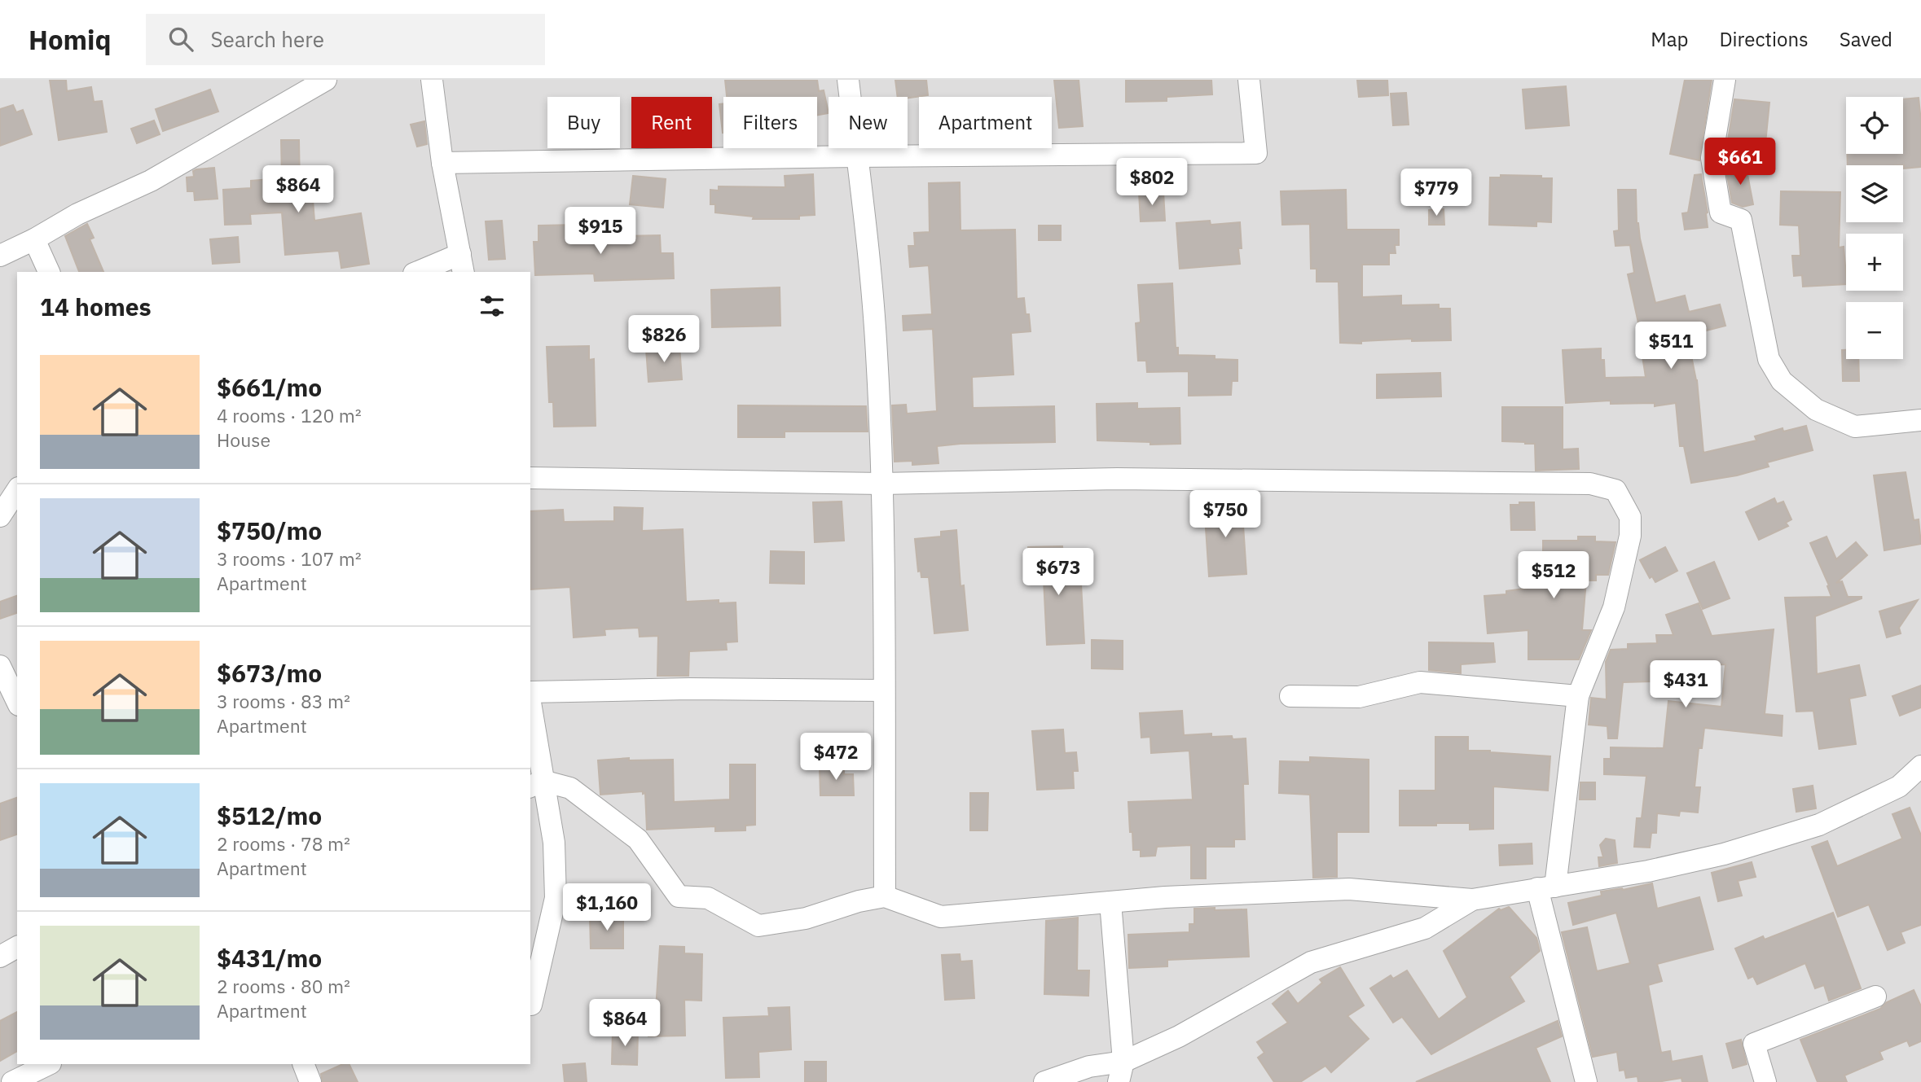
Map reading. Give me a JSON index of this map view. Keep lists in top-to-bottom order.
{
  "page": {
    "header": "Homiq",
    "search": "Search here",
    "nav": ["Map", "Directions", "Saved"],
    "map_buttons": ["+", "−"],
    "chip": [
      "Buy",
      "Rent",
      "Filters",
      "New",
      "Apartment"
    ],
    "price": [
      "$661",
      "$802",
      "$864",
      "$779",
      "$915",
      "$826",
      "$511",
      "$750",
      "$673",
      "$512",
      "$431",
      "$472",
      "$1,160",
      "$864"
    ],
    "heading": "14 homes",
    "list": [
      {
        "name": "$661/mo",
        "note": "4 rooms · 120 m² · House"
      },
      {
        "name": "$750/mo",
        "note": "3 rooms · 107 m² · Apartment"
      },
      {
        "name": "$673/mo",
        "note": "3 rooms · 83 m² · Apartment"
      },
      {
        "name": "$512/mo",
        "note": "2 rooms · 78 m² · Apartment"
      },
      {
        "name": "$431/mo",
        "note": "2 rooms · 80 m² · Apartment"
      }
    ]
  }
}
